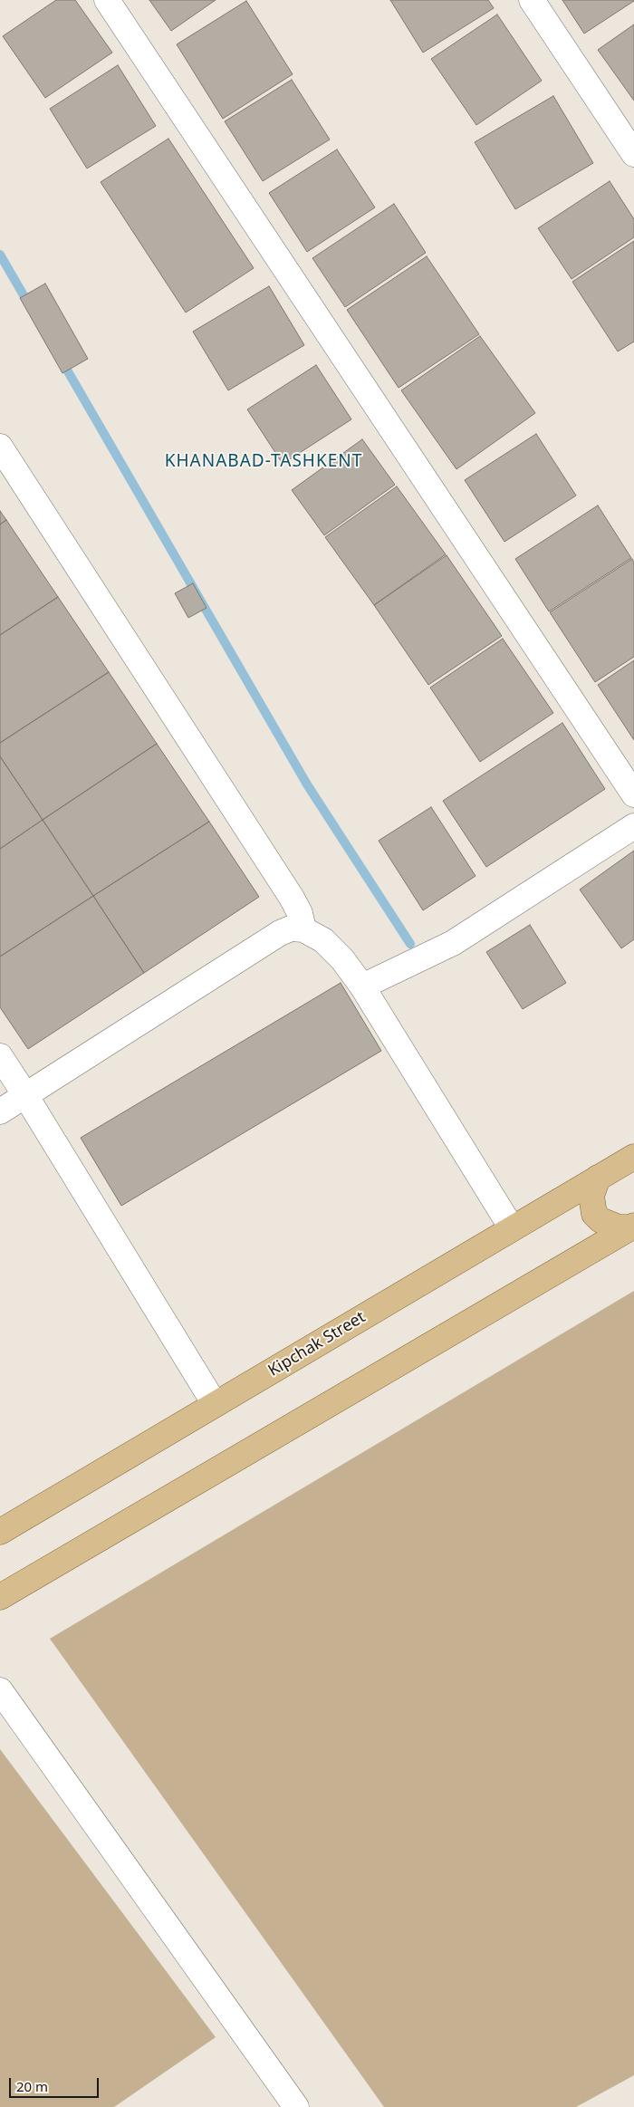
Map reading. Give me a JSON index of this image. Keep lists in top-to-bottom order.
{
  "streets": {
    "main road": ["Kipchak Street"]
  },
  "districts": ["KHANABAD-TASHKENT"],
  "scale_bar": "20 m"
}
